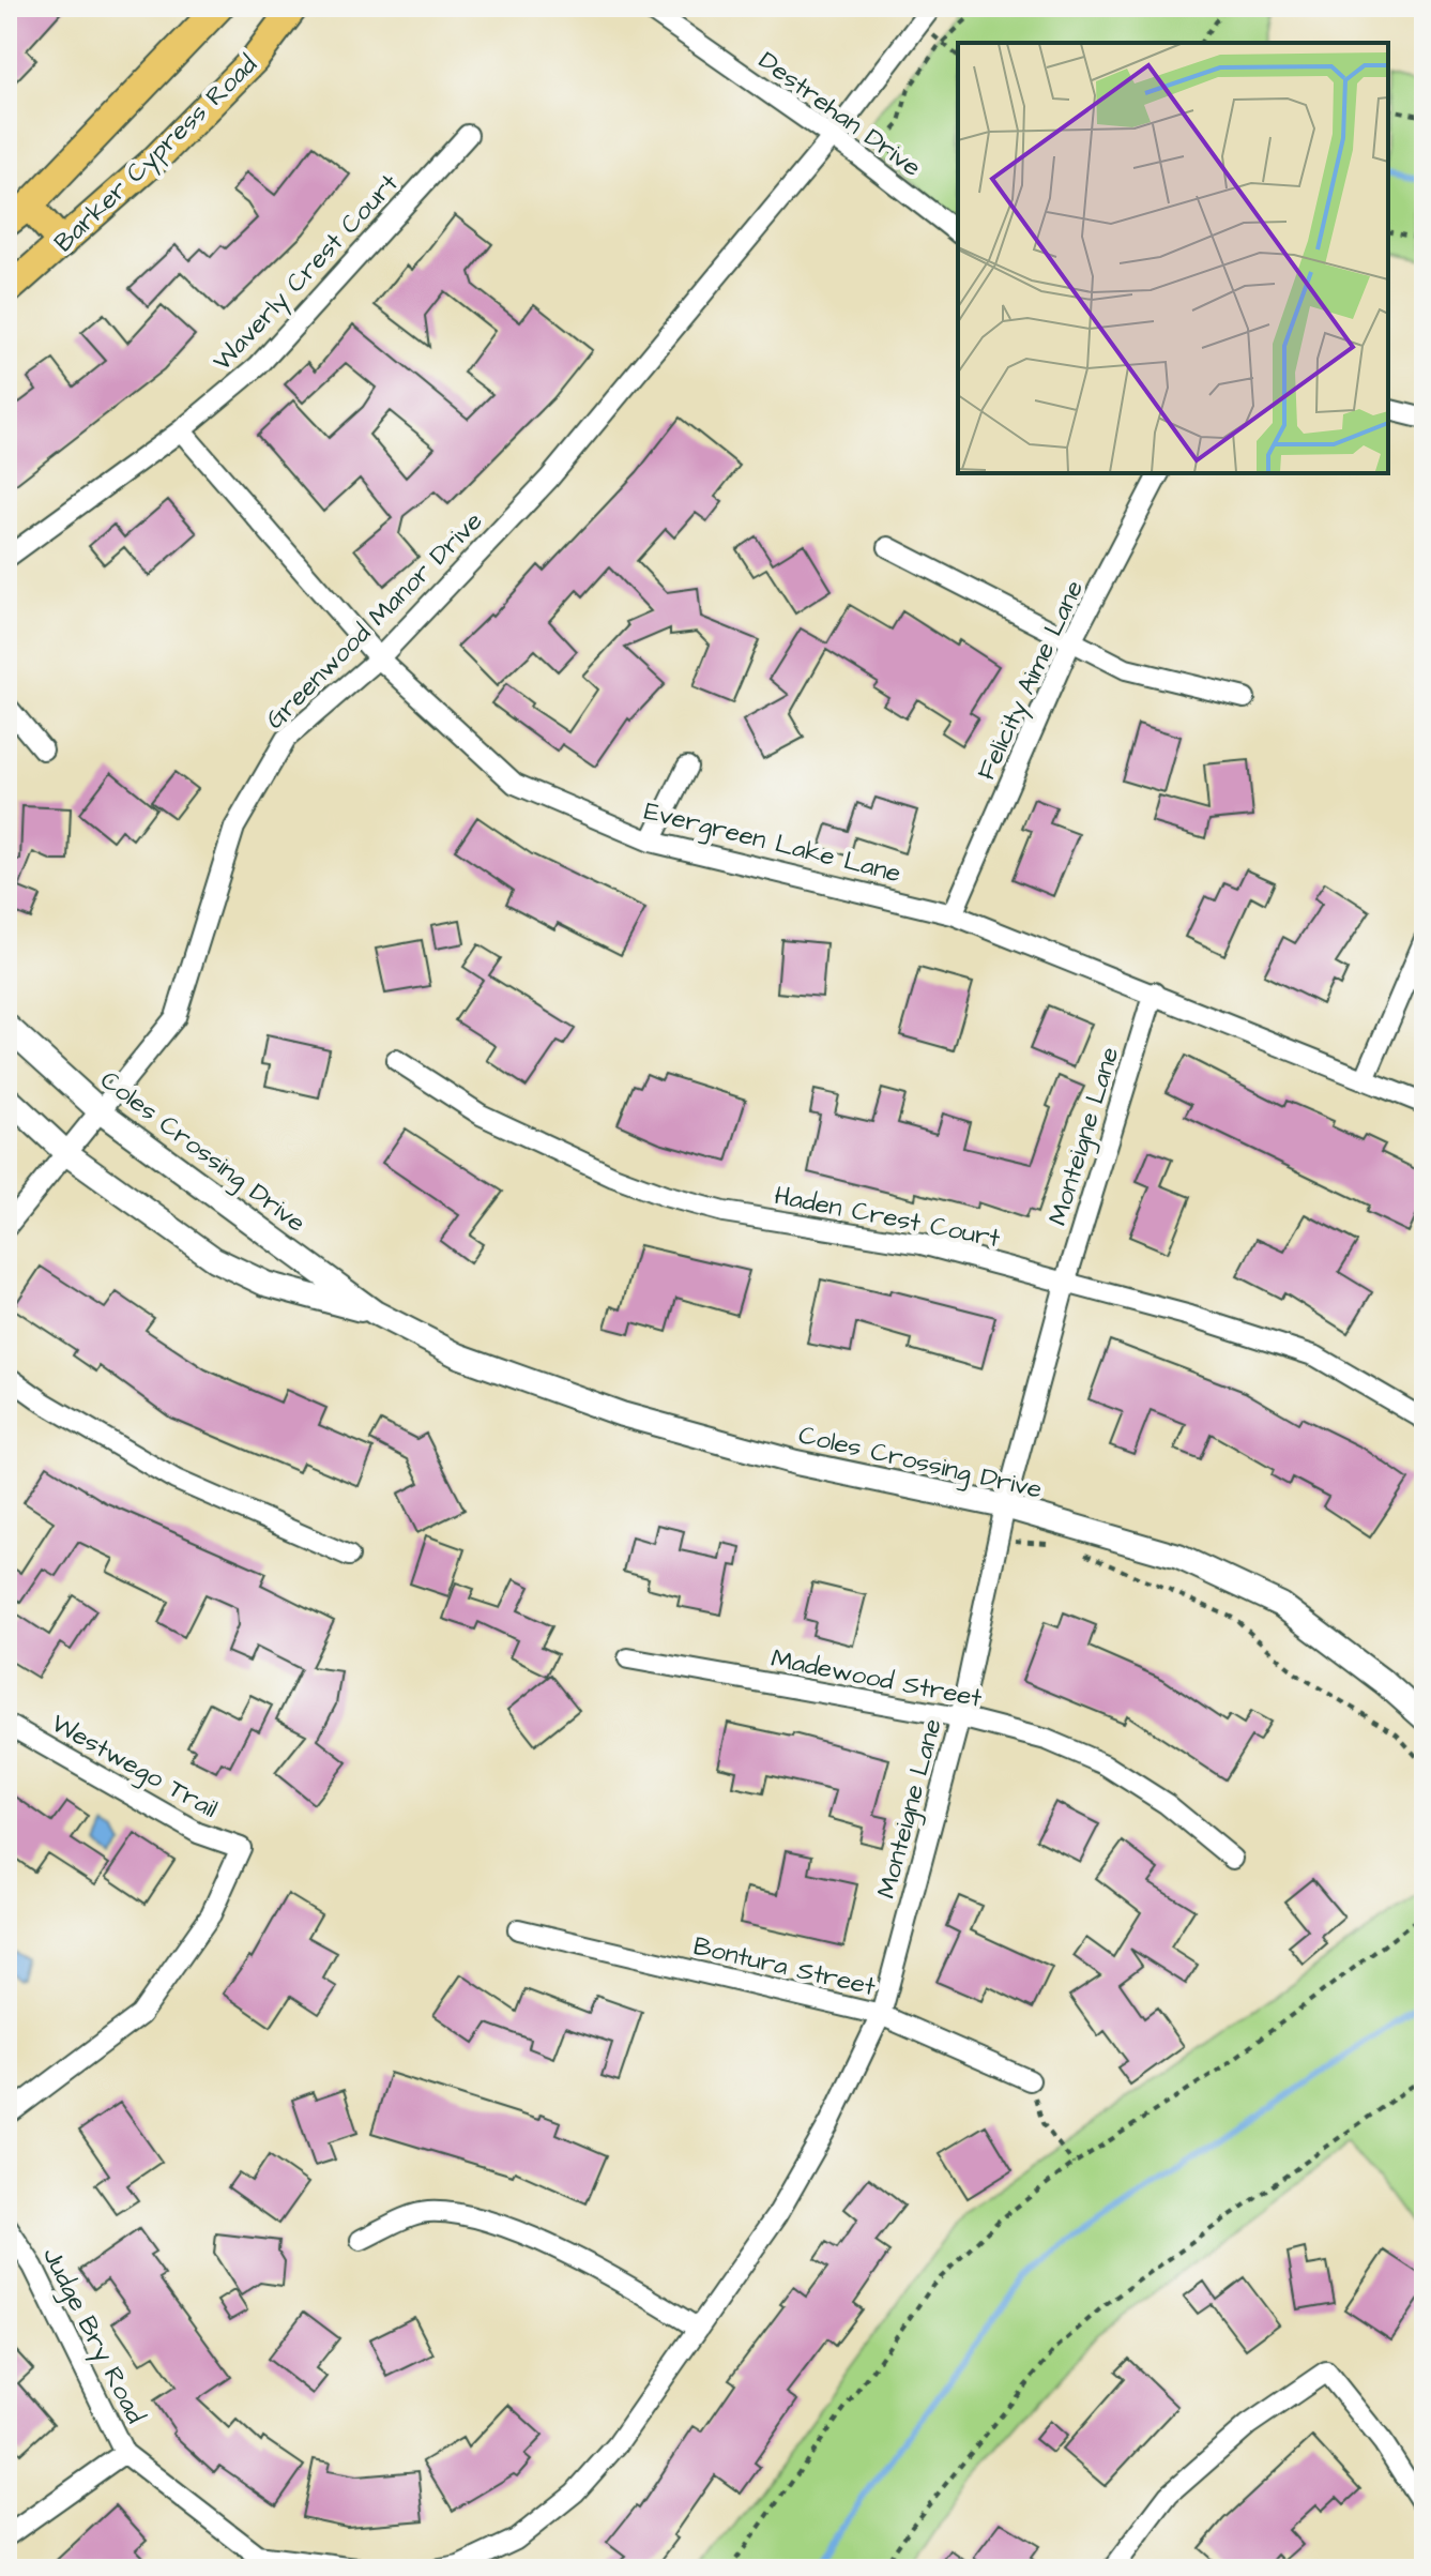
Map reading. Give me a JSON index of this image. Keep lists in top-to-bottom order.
{
  "streets": {
    "main road": ["Barker Cypress Road"],
    "street": [
      "Destrehan Drive",
      "Waverly Crest Court",
      "Greenwood Manor Drive",
      "Felicity Aime Lane",
      "Evergreen Lake Lane",
      "Monteigne Lane",
      "Coles Crossing Drive",
      "Haden Crest Court",
      "Madewood Street",
      "Westwego Trail",
      "Bontura Street",
      "Judge Bry Road"
    ]
  },
  "crossings": [
    ["Destrehan Drive", "Greenwood Manor Drive"],
    ["Waverly Crest Court", "Evergreen Lake Lane"],
    ["Greenwood Manor Drive", "Evergreen Lake Lane"],
    ["Greenwood Manor Drive", "Coles Crossing Drive"],
    ["Felicity Aime Lane", "Evergreen Lake Lane"],
    ["Evergreen Lake Lane", "Monteigne Lane"],
    ["Monteigne Lane", "Coles Crossing Drive"],
    ["Monteigne Lane", "Haden Crest Court"],
    ["Monteigne Lane", "Madewood Street"],
    ["Monteigne Lane", "Bontura Street"]
  ]
}
